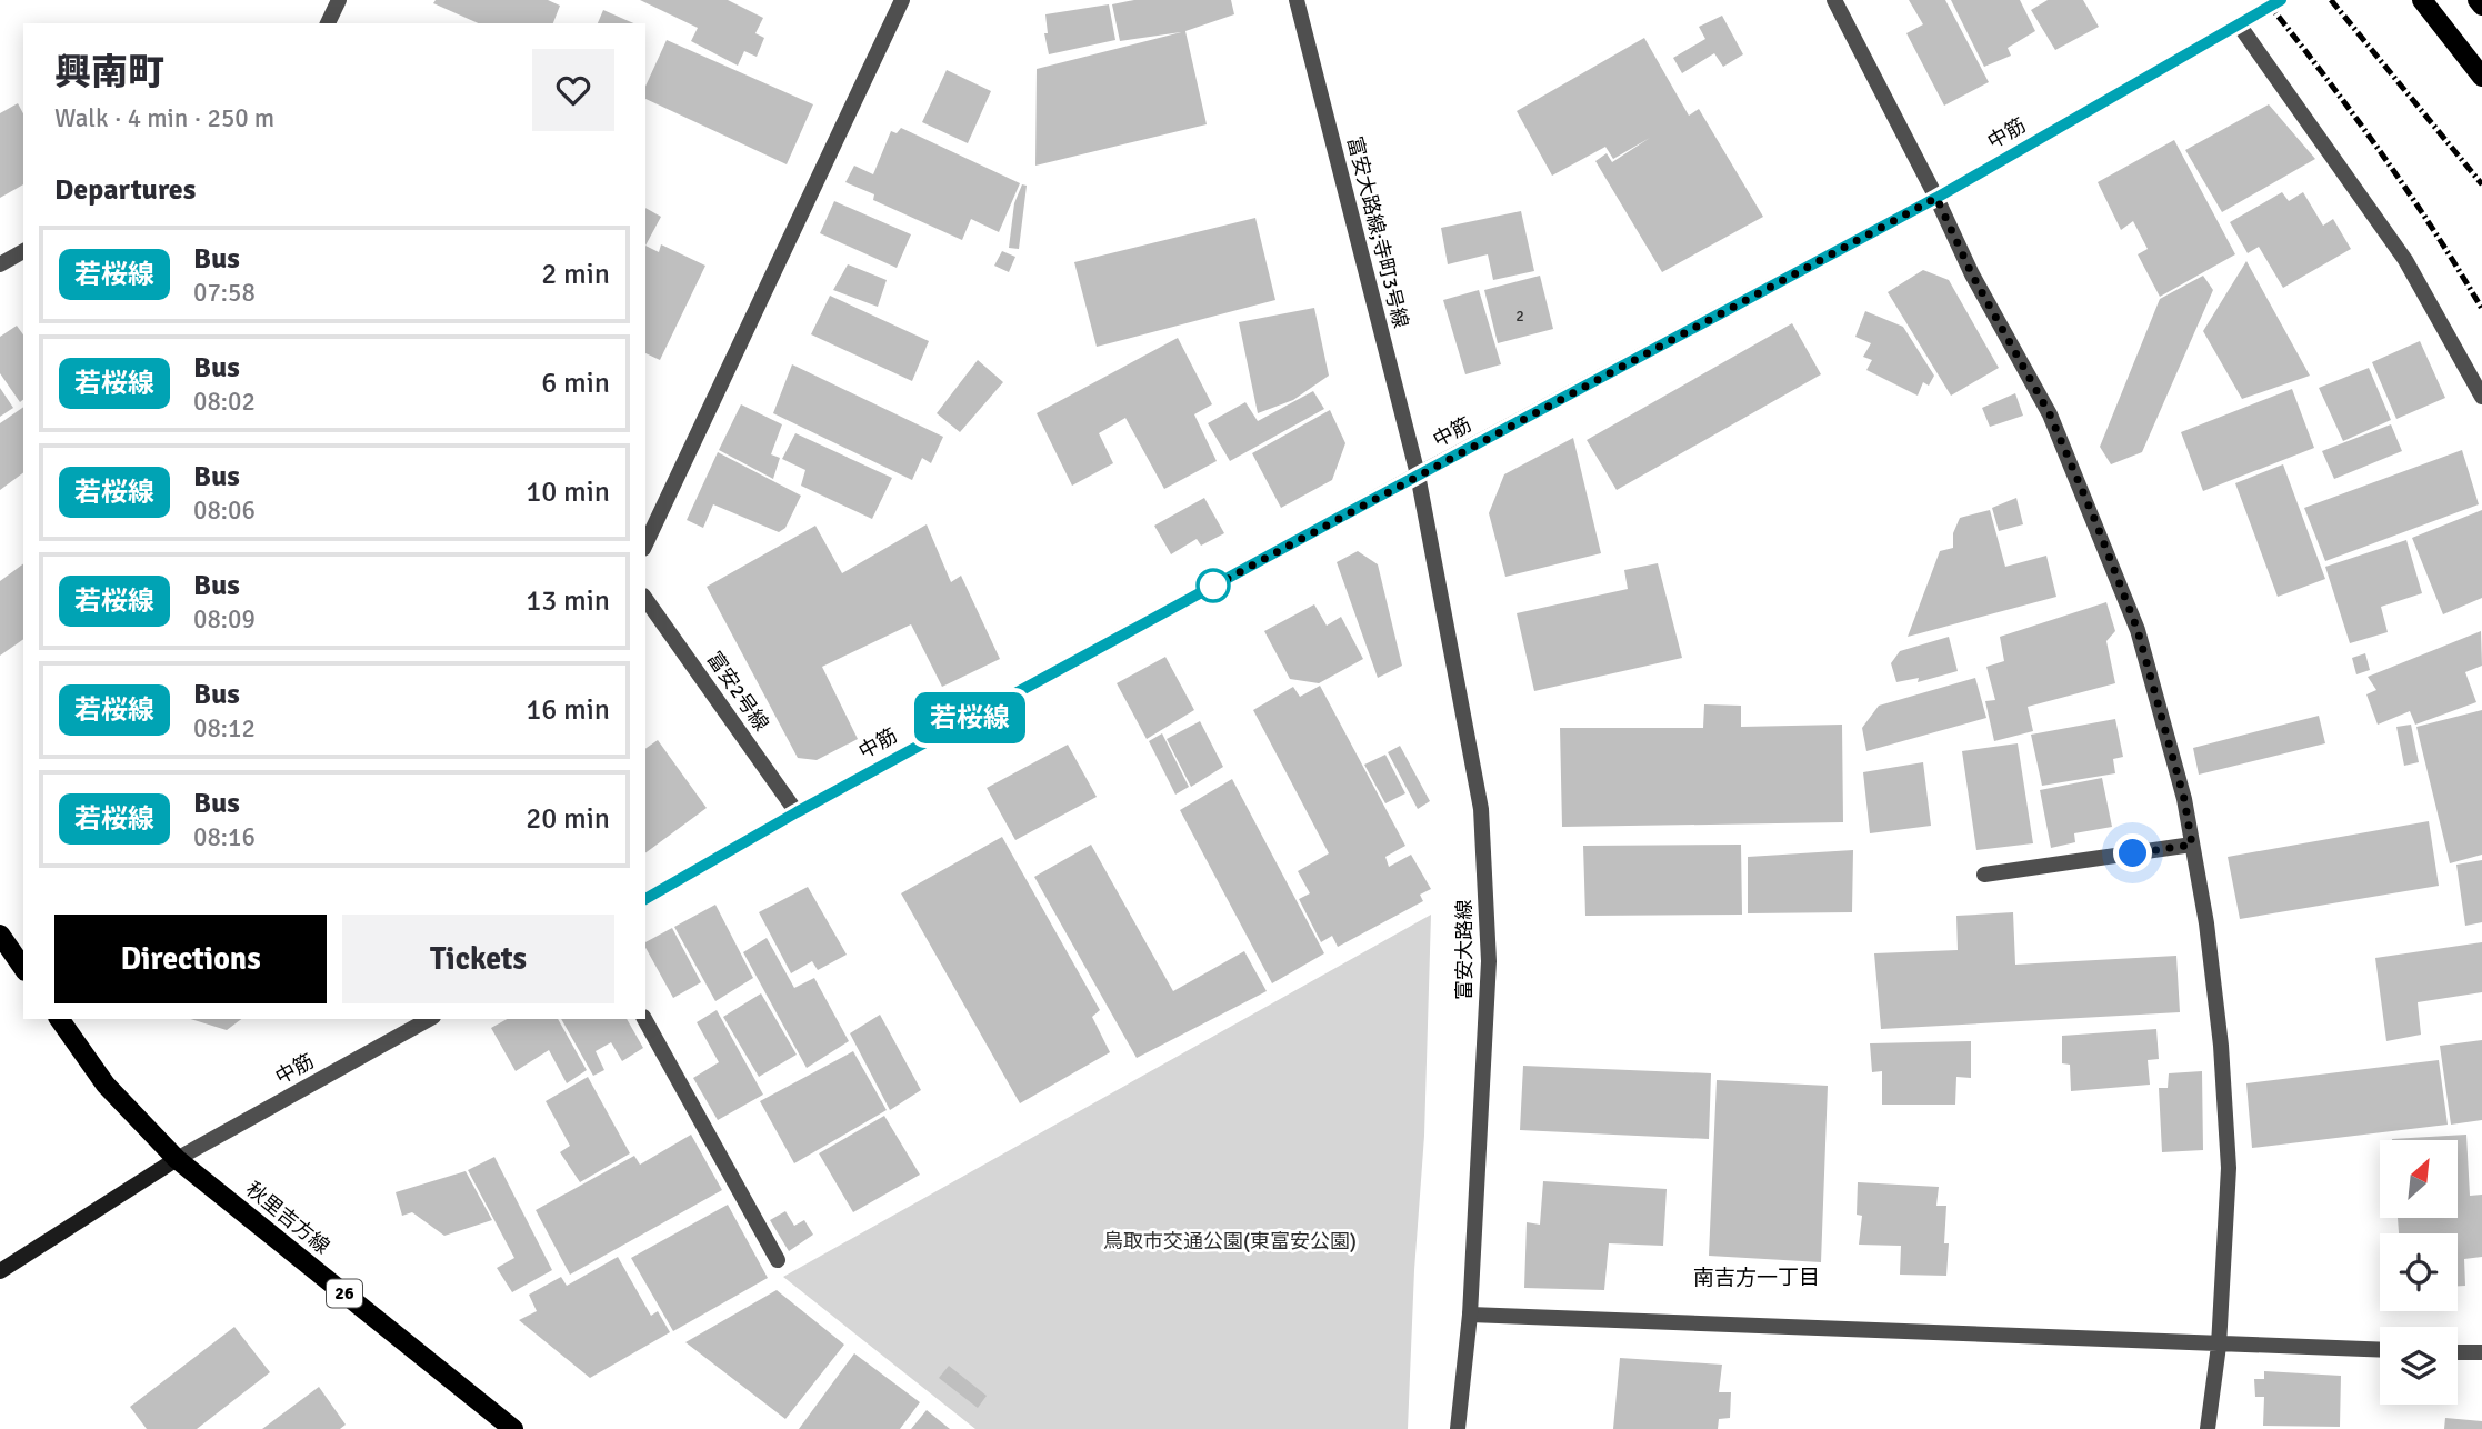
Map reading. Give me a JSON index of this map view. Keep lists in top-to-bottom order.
{
  "streets": {
    "main road": ["秋里吉方線", "26"],
    "street": [
      "中筋",
      "富安大路線;寺町3号線",
      "富安2号線",
      "富安大路線"
    ]
  },
  "crossings": [
    ["中筋", "富安大路線;寺町3号線"],
    ["中筋", "富安2号線"],
    ["中筋", "富安大路線"],
    ["中筋", "秋里吉方線"],
    ["富安大路線;寺町3号線", "富安大路線"]
  ],
  "districts": ["南吉方一丁目"],
  "parks": ["鳥取市交通公園(東富安公園)"],
  "lines": ["bus line 若桜線"],
  "house_numbers": ["2"],
  "north": "top right",
  "page": {
    "on_map": "若桜線",
    "heading": [
      ["興南町", "Walk · 4 min · 250 m"],
      "Departures"
    ],
    "list": [
      {
        "mark": "若桜線",
        "name": "Bus",
        "note": "07:58",
        "value": "2 min"
      },
      {
        "mark": "若桜線",
        "name": "Bus",
        "note": "08:02",
        "value": "6 min"
      },
      {
        "mark": "若桜線",
        "name": "Bus",
        "note": "08:06",
        "value": "10 min"
      },
      {
        "mark": "若桜線",
        "name": "Bus",
        "note": "08:09",
        "value": "13 min"
      },
      {
        "mark": "若桜線",
        "name": "Bus",
        "note": "08:12",
        "value": "16 min"
      },
      {
        "mark": "若桜線",
        "name": "Bus",
        "note": "08:16",
        "value": "20 min"
      }
    ],
    "buttons": ["Directions", "Tickets"]
  }
}
